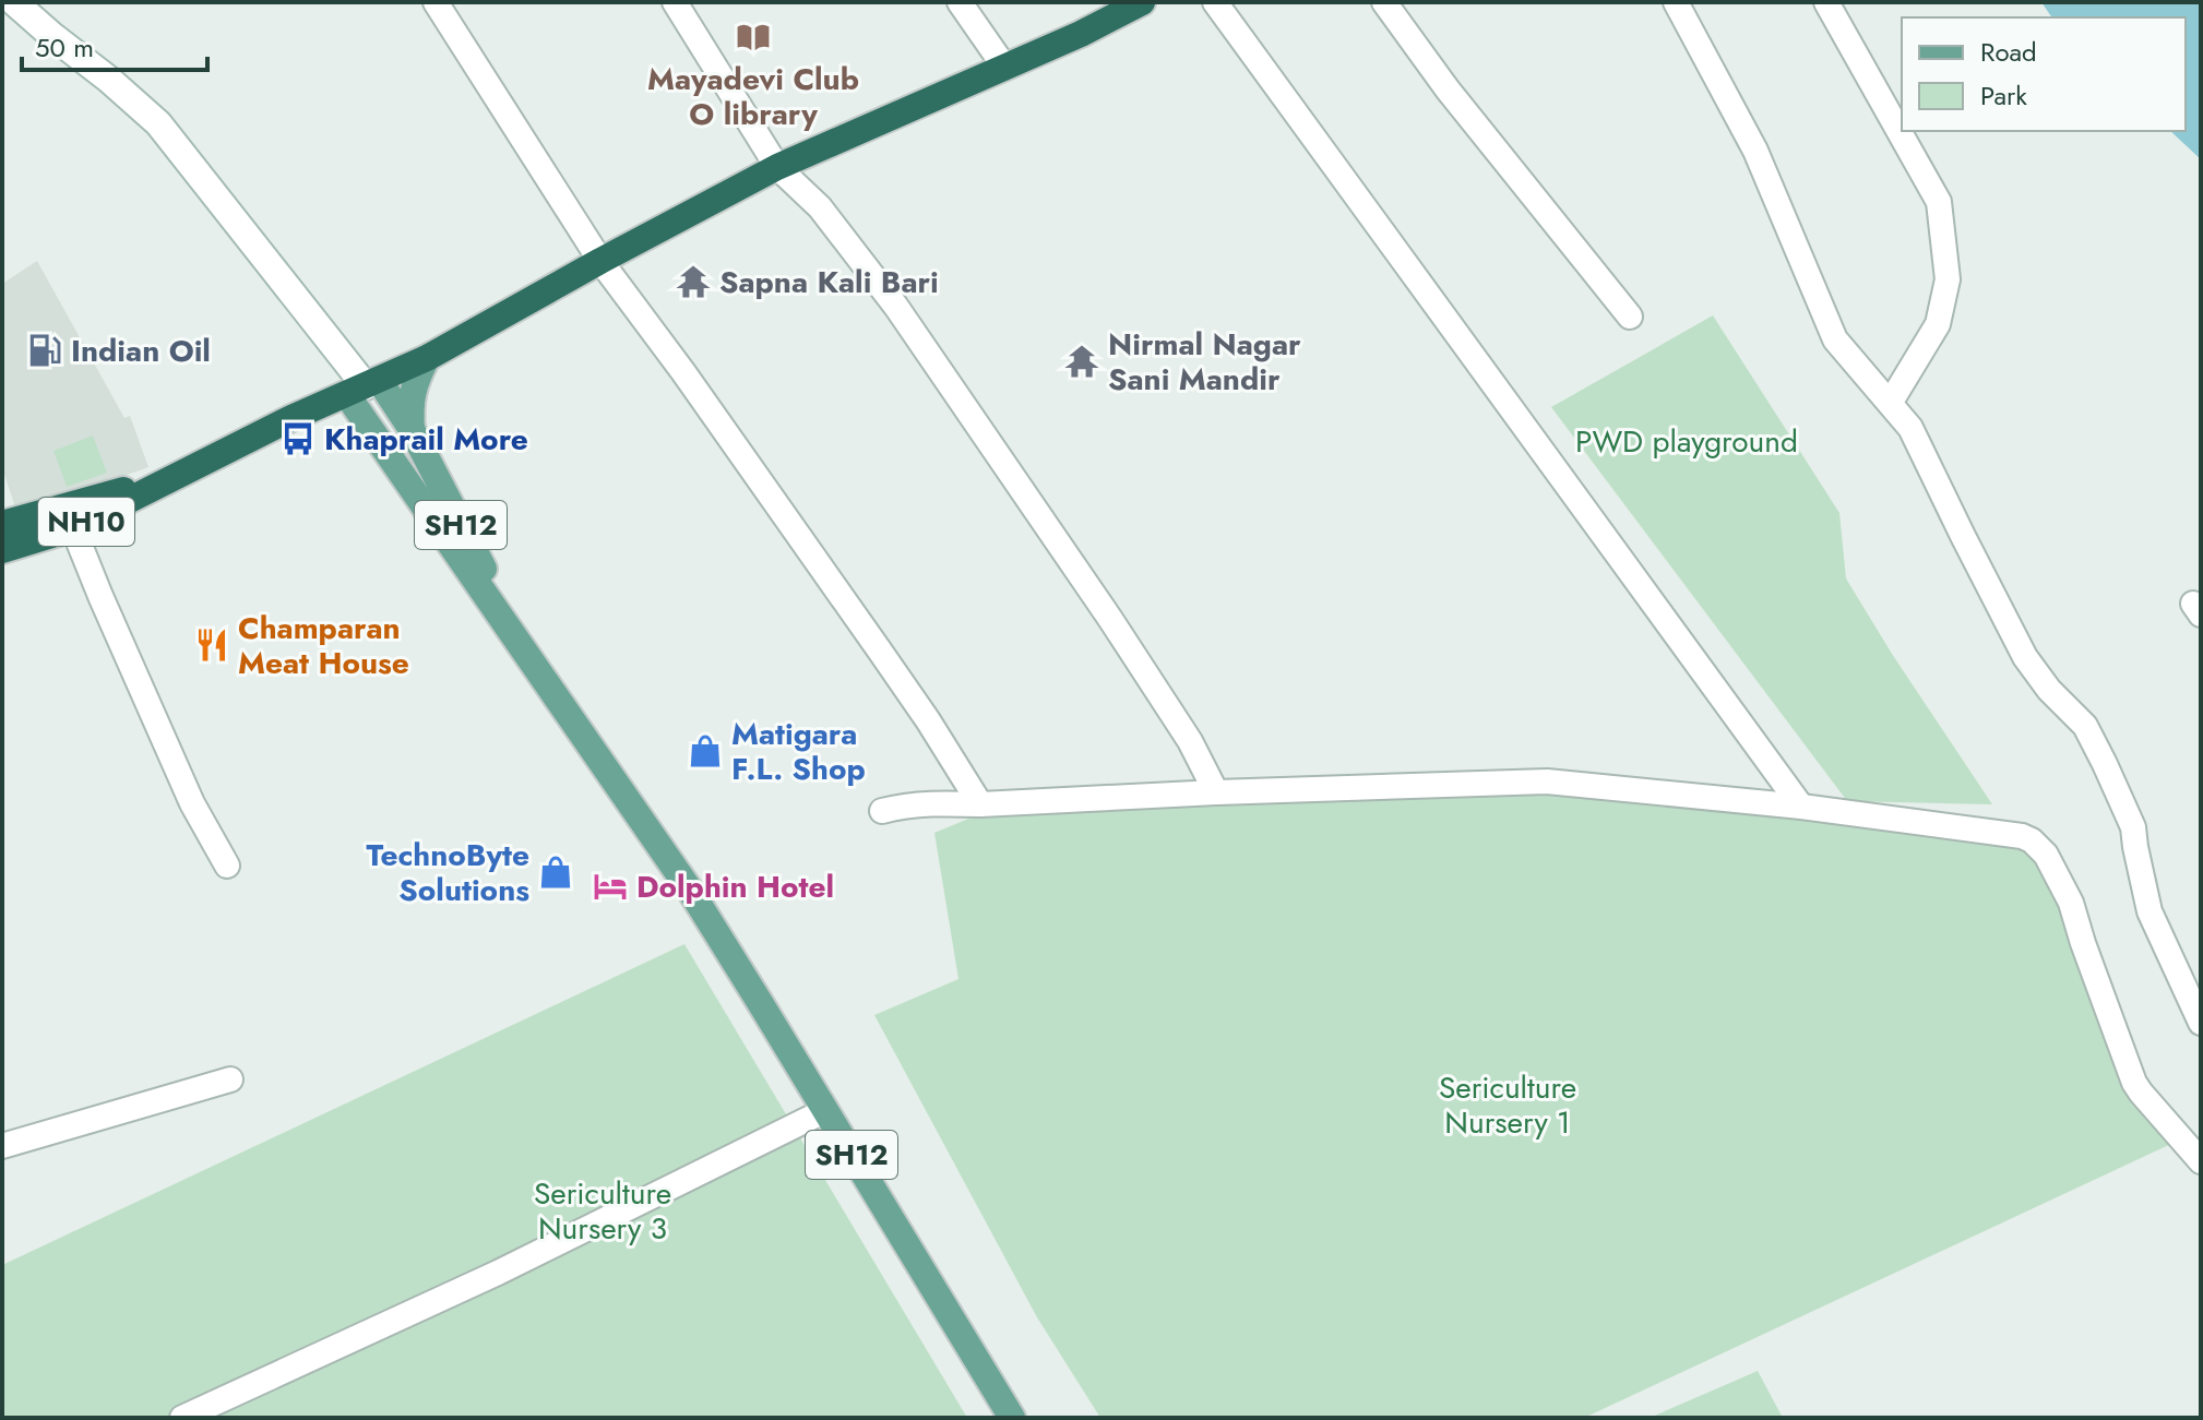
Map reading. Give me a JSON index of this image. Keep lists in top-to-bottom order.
{
  "streets": {
    "highway": ["NH10"],
    "main road": ["SH12"]
  },
  "crossings": [
    ["NH10", "SH12"]
  ],
  "parks": ["PWD playground", "Sericulture Nursery 1", "Sericulture Nursery 3"],
  "places": {
    "library": ["Mayadevi Club O library"],
    "temple": ["Sapna Kali Bari", "Nirmal Nagar Sani Mandir"],
    "fuel station": ["Indian Oil"],
    "bus stop": ["Khaprail More"],
    "restaurant": ["Champaran Meat House"],
    "shop": ["Matigara F.L. Shop", "TechnoByte Solutions"],
    "hotel": ["Dolphin Hotel"]
  },
  "legend": ["Road", "Park"],
  "scale_bar": "50 m"
}
